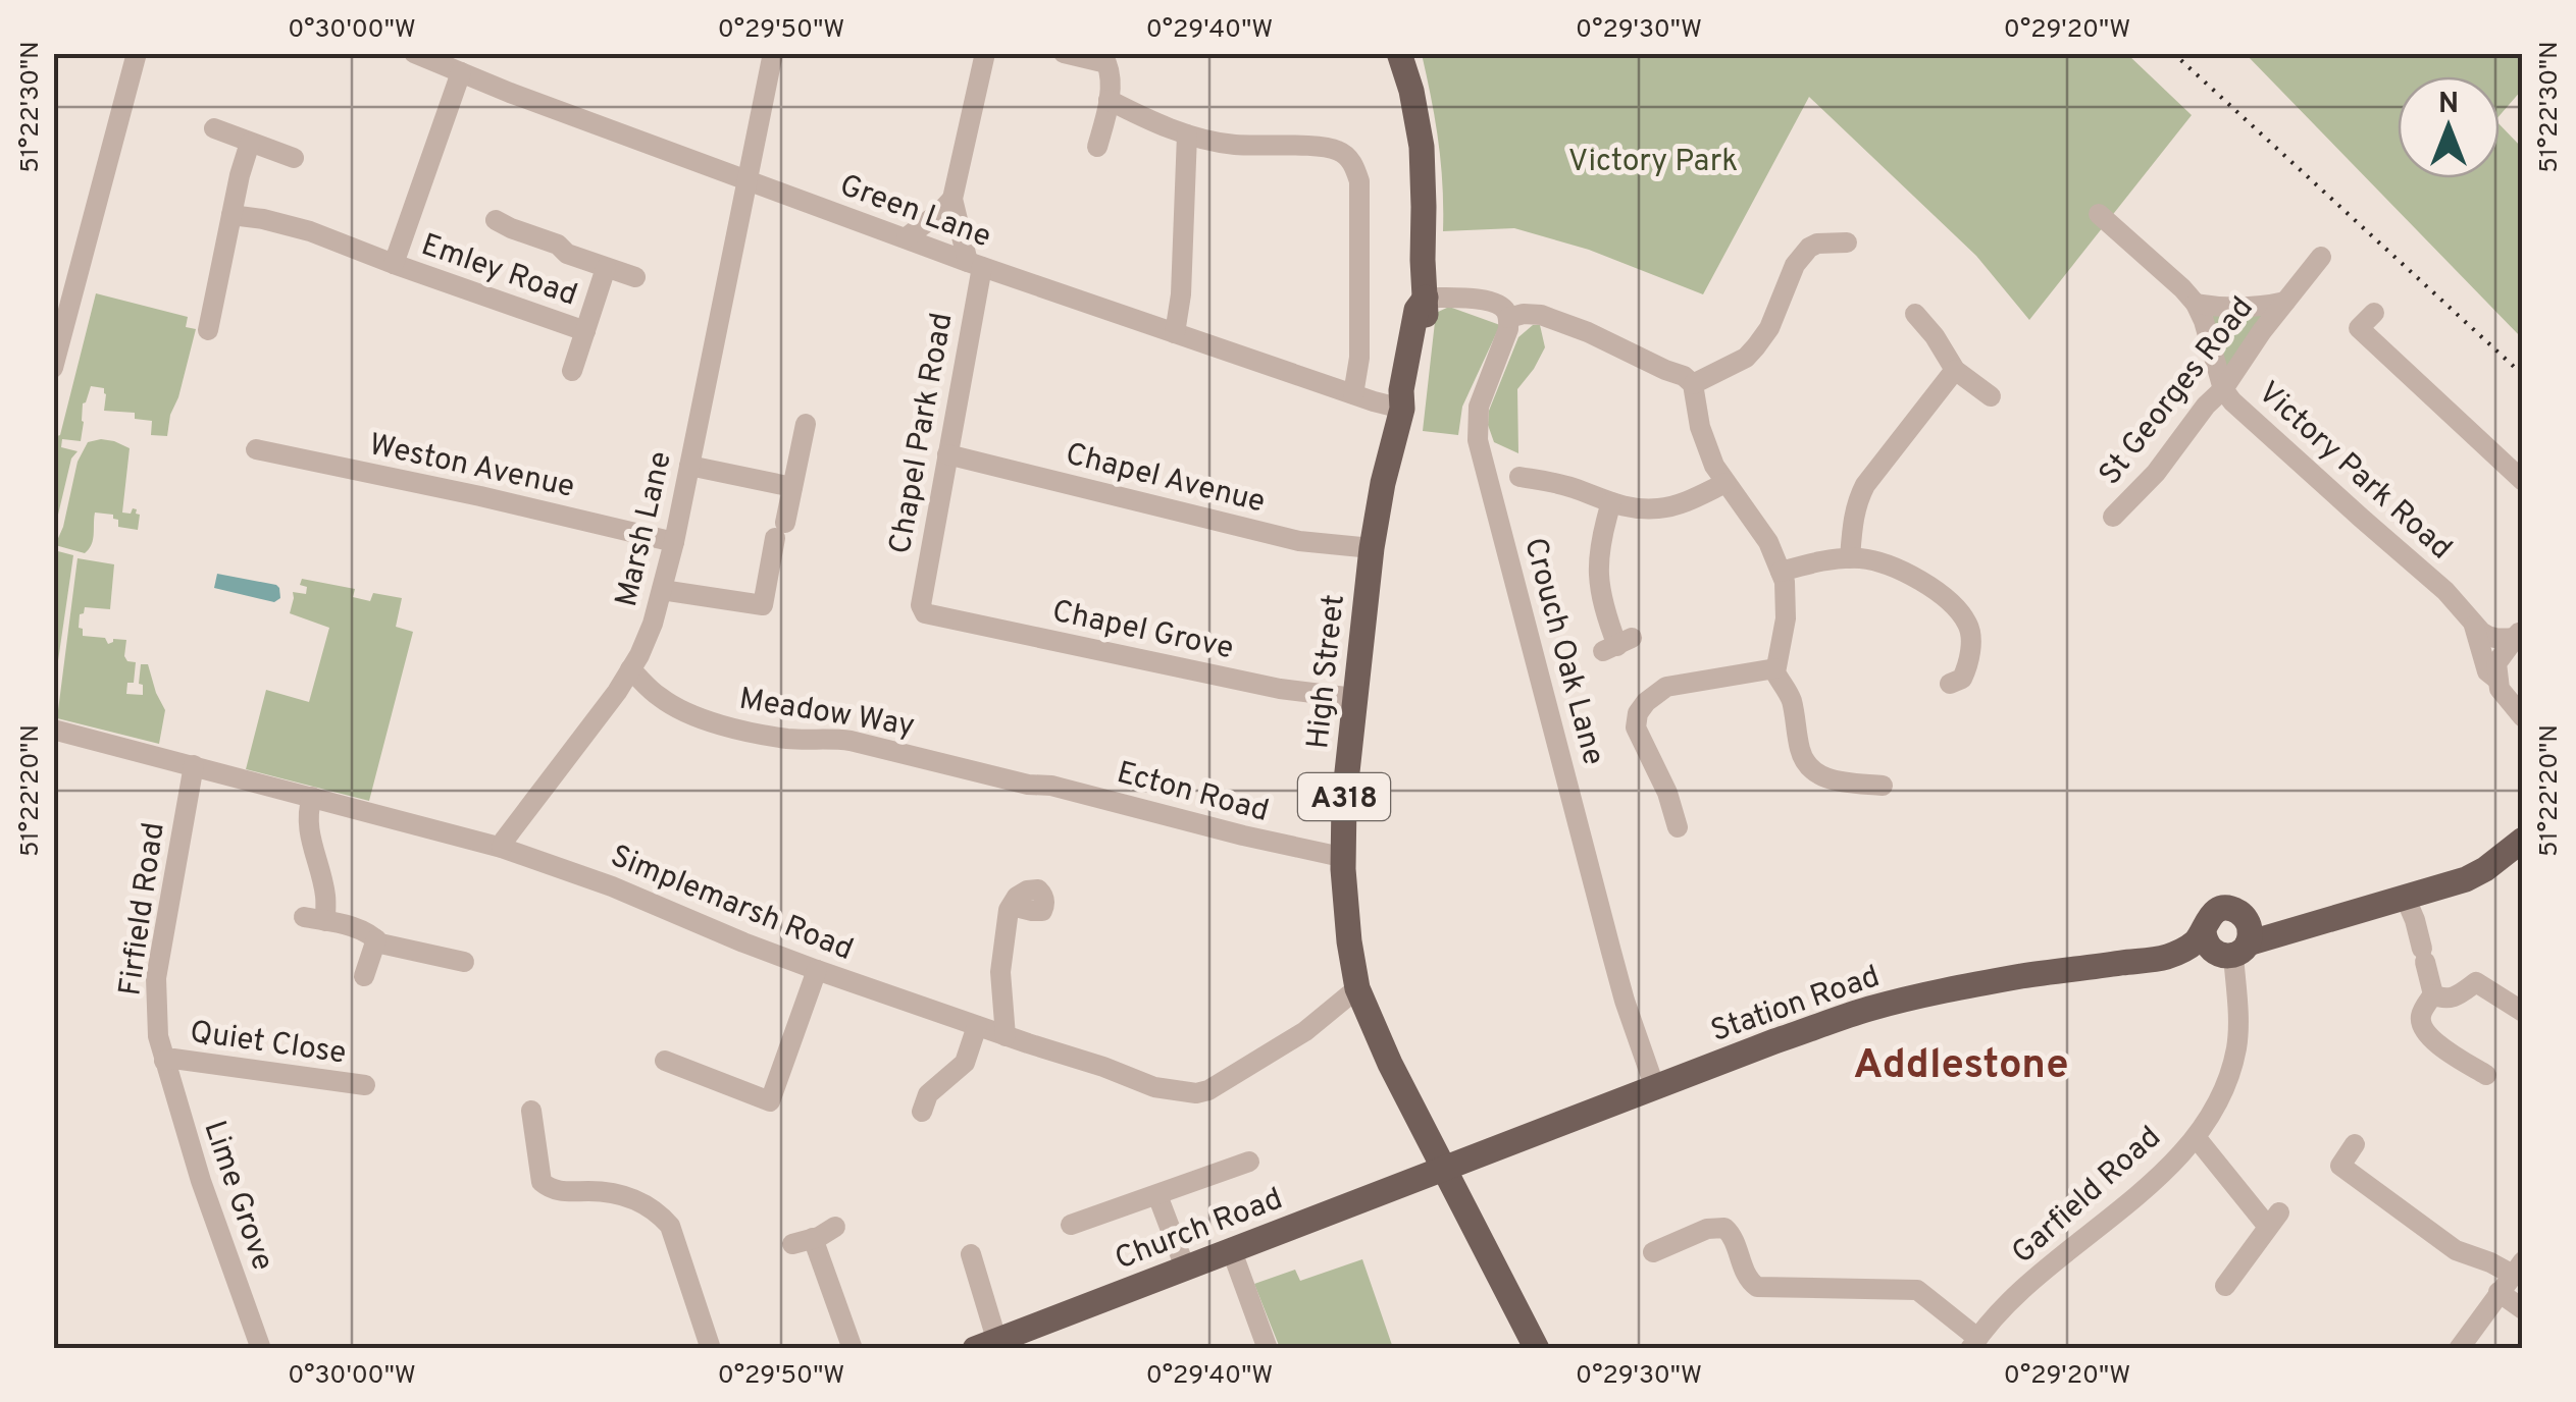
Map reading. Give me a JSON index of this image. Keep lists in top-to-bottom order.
{
  "streets": {
    "main road": [
      "High Street",
      "A318",
      "Station Road",
      "Church Road"
    ],
    "street": [
      "Green Lane",
      "Emley Road",
      "St Georges Road",
      "Chapel Park Road",
      "Weston Avenue",
      "Victory Park Road",
      "Chapel Avenue",
      "Marsh Lane",
      "Chapel Grove",
      "Crouch Oak Lane",
      "Meadow Way",
      "Ecton Road",
      "Simplemarsh Road",
      "Firfield Road",
      "Quiet Close",
      "Garfield Road",
      "Lime Grove"
    ]
  },
  "crossings": [
    ["Green Lane", "Emley Road"],
    ["Green Lane", "Chapel Park Road"],
    ["Green Lane", "Marsh Lane"],
    ["Green Lane", "High Street"],
    ["Green Lane", "A318"],
    ["St Georges Road", "Victory Park Road"],
    ["Chapel Park Road", "Chapel Avenue"],
    ["Chapel Park Road", "Chapel Grove"],
    ["Weston Avenue", "Marsh Lane"],
    ["Chapel Avenue", "High Street"],
    ["Marsh Lane", "Meadow Way"],
    ["Marsh Lane", "Simplemarsh Road"],
    ["Chapel Grove", "High Street"],
    ["Crouch Oak Lane", "Station Road"],
    ["High Street", "Ecton Road"],
    ["High Street", "A318"],
    ["High Street", "Simplemarsh Road"],
    ["High Street", "Station Road"],
    ["High Street", "Church Road"],
    ["Meadow Way", "Ecton Road"],
    ["A318", "Station Road"],
    ["A318", "Church Road"],
    ["Simplemarsh Road", "Firfield Road"],
    ["Firfield Road", "Quiet Close"],
    ["Firfield Road", "Lime Grove"],
    ["Station Road", "Garfield Road"],
    ["Station Road", "Church Road"],
    ["Quiet Close", "Lime Grove"]
  ],
  "districts": ["Addlestone"],
  "parks": ["Victory Park"],
  "north": "top",
  "coordinates": [
    "0°30'00\"W",
    "0°29'50\"W",
    "0°29'40\"W",
    "0°29'30\"W",
    "0°29'20\"W",
    "51°22'30\"N",
    "51°22'20\"N"
  ]
}
